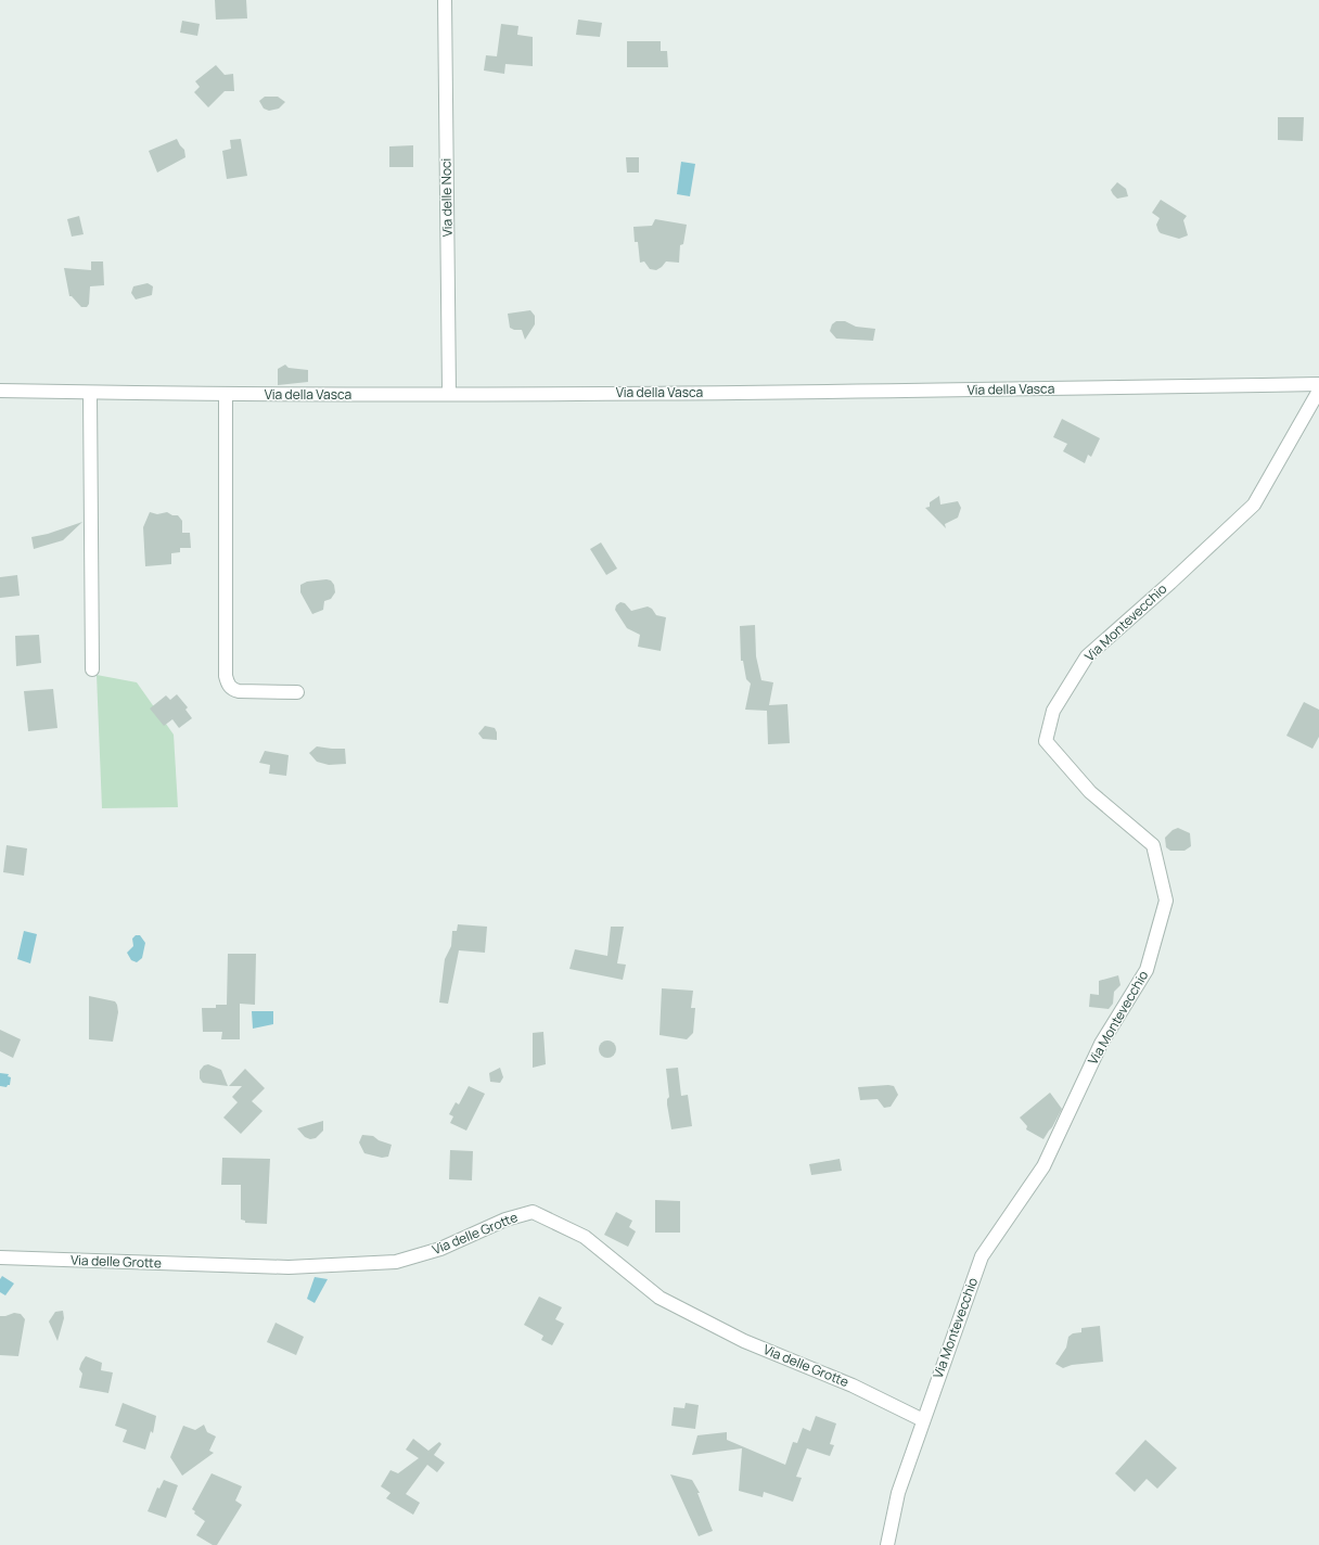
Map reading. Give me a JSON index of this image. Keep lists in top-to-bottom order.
{
  "streets": {
    "street": [
      "Via delle Noci",
      "Via della Vasca",
      "Via Montevecchio",
      "Via delle Grotte"
    ]
  },
  "crossings": [
    ["Via delle Noci", "Via della Vasca"],
    ["Via Montevecchio", "Via delle Grotte"]
  ]
}
